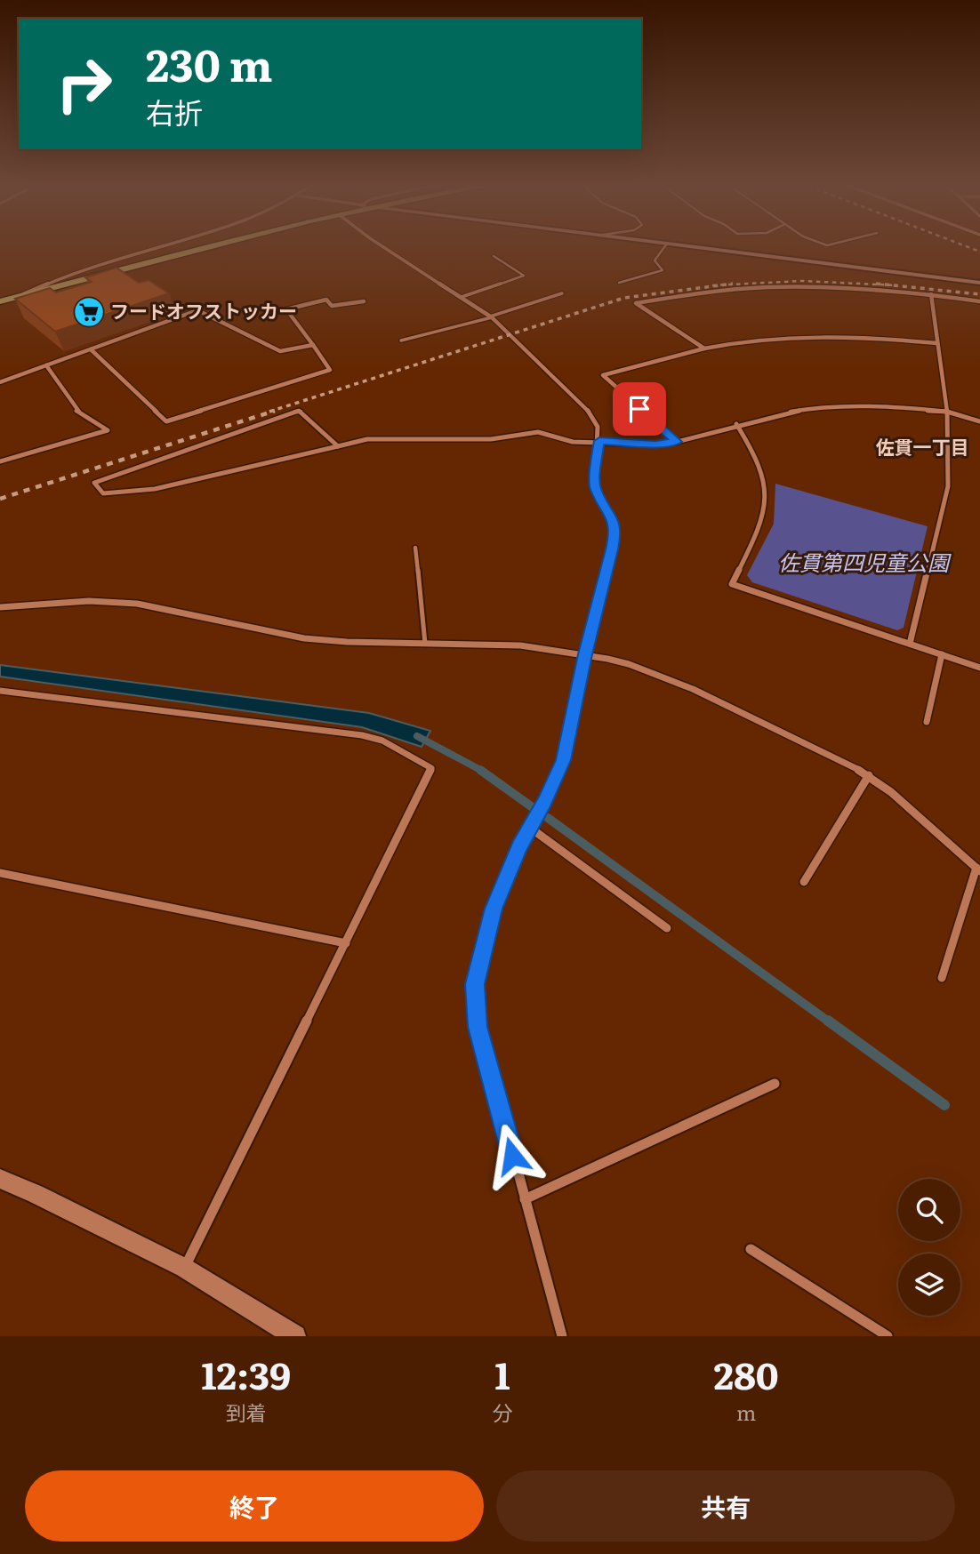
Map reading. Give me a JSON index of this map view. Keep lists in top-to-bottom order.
{
  "districts": ["佐貫一丁目"],
  "parks": ["佐貫第四児童公園"],
  "places": {
    "supermarket": ["フードオフストッカー"]
  },
  "page": {
    "turn": ["230 m", "右折"],
    "eta": [
      "12:39",
      "到着",
      "1",
      "分",
      "280",
      "m"
    ],
    "buttons": ["終了", "共有"]
  }
}
